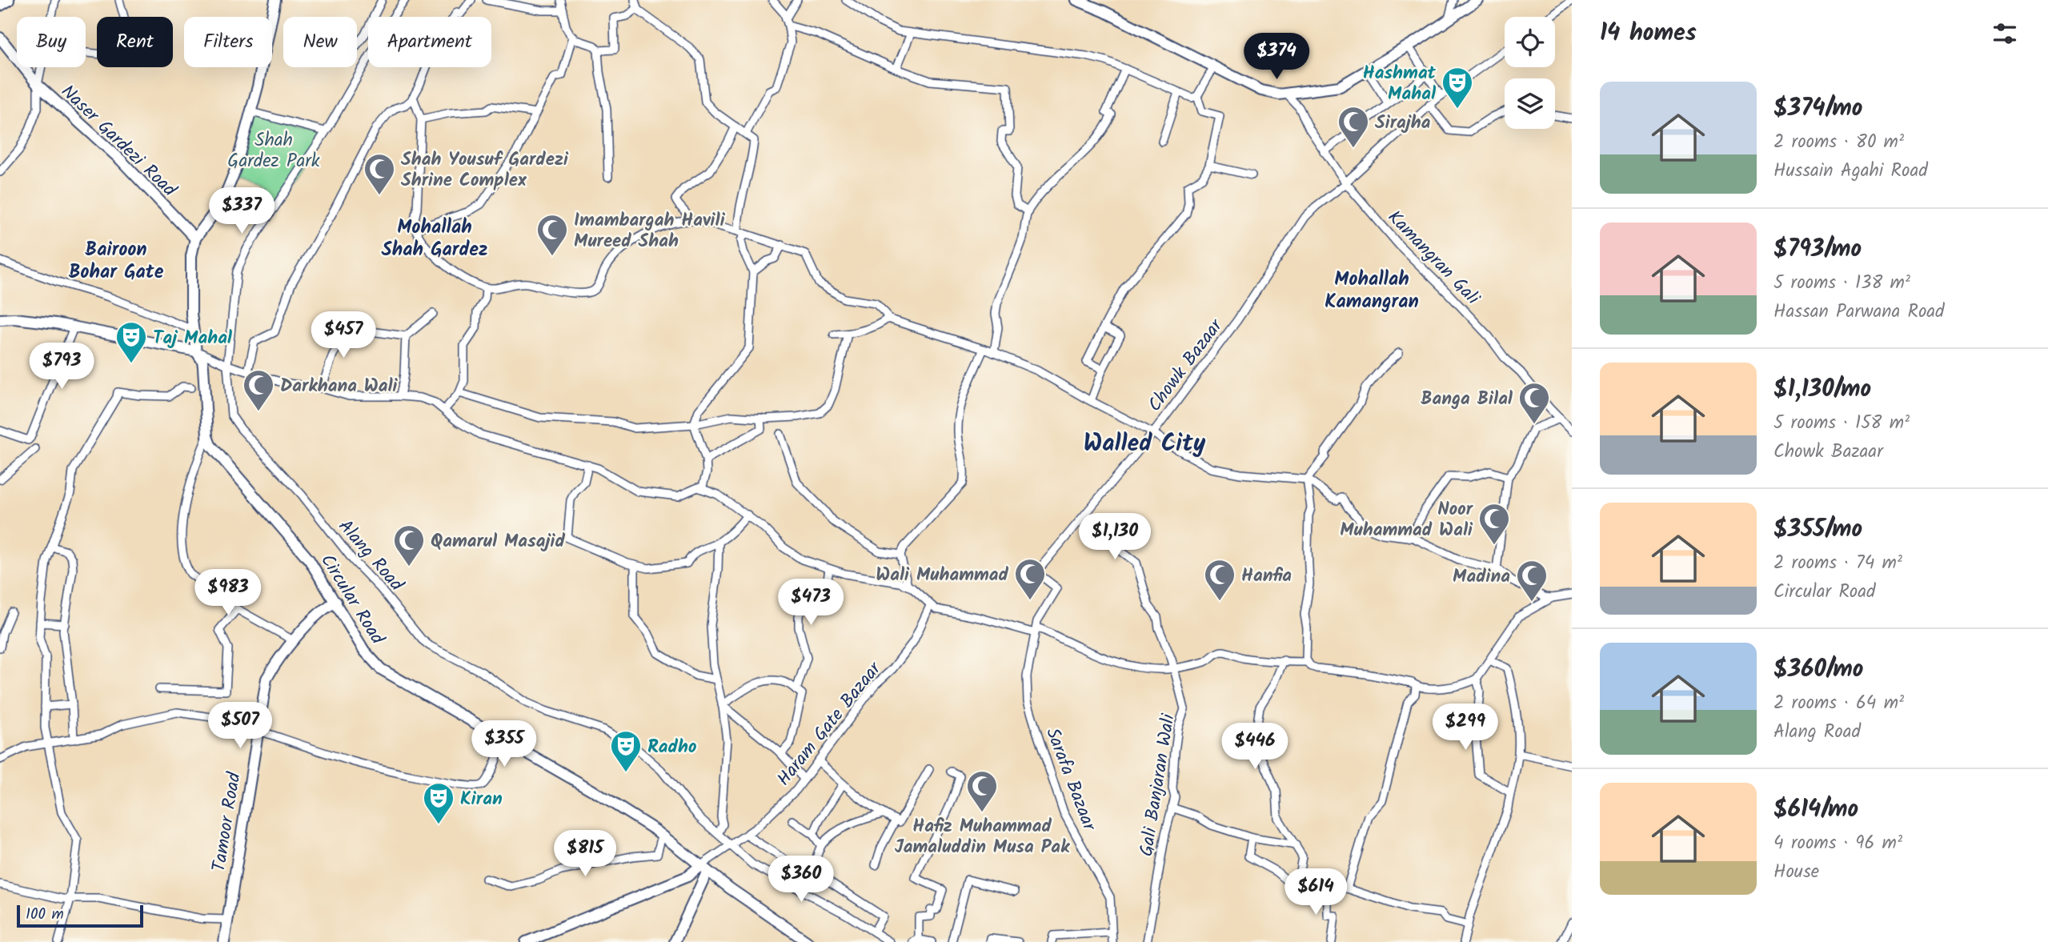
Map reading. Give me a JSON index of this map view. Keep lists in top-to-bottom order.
{
  "streets": {
    "main road": ["Naser Gardezi Road", "Circular Road", "Tamoor Road"],
    "street": [
      "Kamangran Gali",
      "Chowk Bazaar",
      "Alang Road",
      "Haram Gate Bazaar",
      "Sarafa Bazaar",
      "Gali Banjaran Wali"
    ]
  },
  "crossings": [
    ["Kamangran Gali", "Chowk Bazaar"],
    ["Chowk Bazaar", "Sarafa Bazaar"],
    ["Chowk Bazaar", "Gali Banjaran Wali"],
    ["Alang Road", "Haram Gate Bazaar"],
    ["Circular Road", "Haram Gate Bazaar"],
    ["Circular Road", "Tamoor Road"]
  ],
  "districts": [
    "Mohallah Shah Gardez",
    "Bairoon Bohar Gate",
    "Mohallah Kamangran",
    "Walled City"
  ],
  "parks": ["Shah Gardez Park"],
  "places": {
    "theatre": [
      "Hashmat Mahal",
      "Taj Mahal",
      "Radho",
      "Kiran"
    ],
    "mosque": [
      "Sirajha",
      "Shah Yousuf Gardezi Shrine Complex",
      "Imambargah Havili Mureed Shah",
      "Darkhana Wali",
      "Banga Bilal",
      "Noor Muhammad Wali",
      "Qamarul Masajid",
      "Wali Muhammad",
      "Hanfia",
      "Madina",
      "Hafiz Muhammad Jamaluddin Musa Pak"
    ]
  },
  "scale_bar": "100 m",
  "page": {
    "heading": "14 homes",
    "chip": [
      "Buy",
      "Rent",
      "Filters",
      "New",
      "Apartment"
    ],
    "price": [
      "$374",
      "$337",
      "$457",
      "$793",
      "$1,130",
      "$983",
      "$473",
      "$507",
      "$299",
      "$355",
      "$446",
      "$815",
      "$360",
      "$614"
    ],
    "list": [
      {
        "name": "$374/mo",
        "note": "2 rooms · 80 m² · Hussain Agahi Road"
      },
      {
        "name": "$793/mo",
        "note": "5 rooms · 138 m² · Hassan Parwana Road"
      },
      {
        "name": "$1,130/mo",
        "note": "5 rooms · 158 m² · Chowk Bazaar"
      },
      {
        "name": "$355/mo",
        "note": "2 rooms · 74 m² · Circular Road"
      },
      {
        "name": "$360/mo",
        "note": "2 rooms · 64 m² · Alang Road"
      },
      {
        "name": "$614/mo",
        "note": "4 rooms · 96 m² · House"
      }
    ],
    "scale": "100 m"
  }
}
